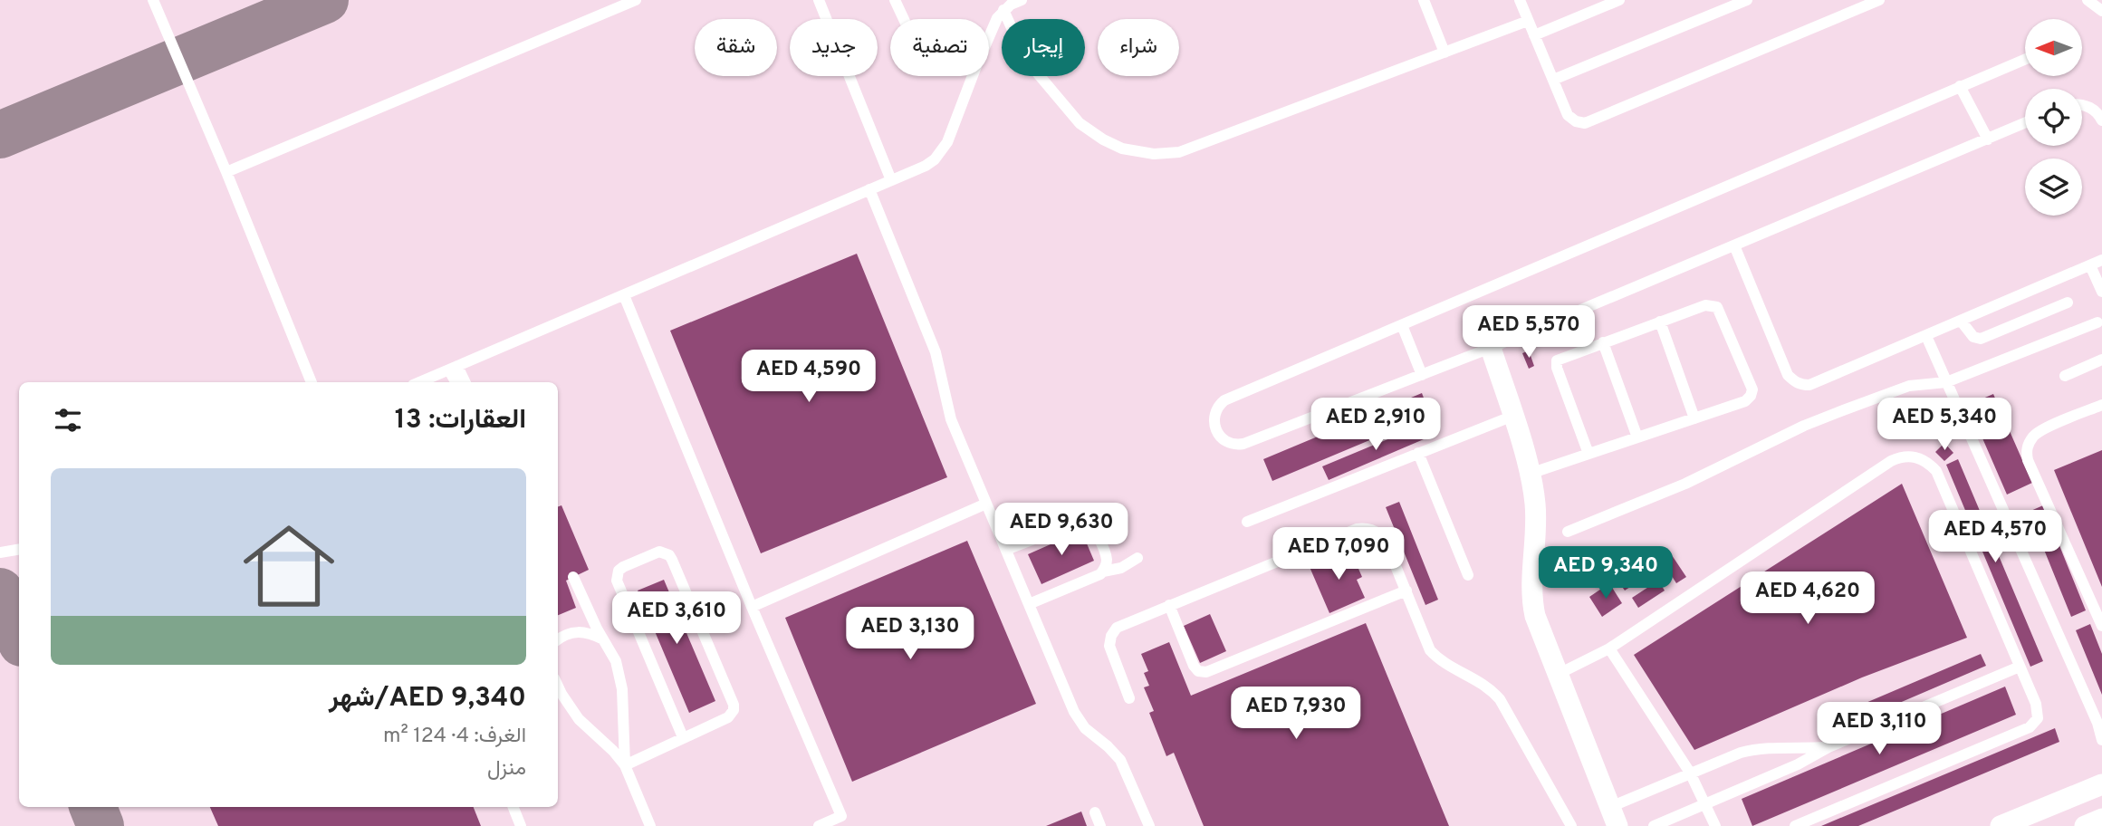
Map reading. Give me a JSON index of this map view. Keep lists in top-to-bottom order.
{
  "north": "left",
  "page": {
    "chip": [
      "شراء",
      "إيجار",
      "تصفية",
      "جديد",
      "شقة"
    ],
    "price": [
      "AED 5,570",
      "AED 4,590",
      "AED 2,910",
      "AED 5,340",
      "AED 9,630",
      "AED 4,570",
      "AED 7,090",
      "AED 9,340",
      "AED 4,620",
      "AED 3,610",
      "AED 3,130",
      "AED 7,930",
      "AED 3,110"
    ],
    "heading": "العقارات: 13",
    "list": [
      {
        "name": "AED 9,340/شهر",
        "note": "الغرف: 4 · 124 m² · منزل"
      }
    ]
  }
}
